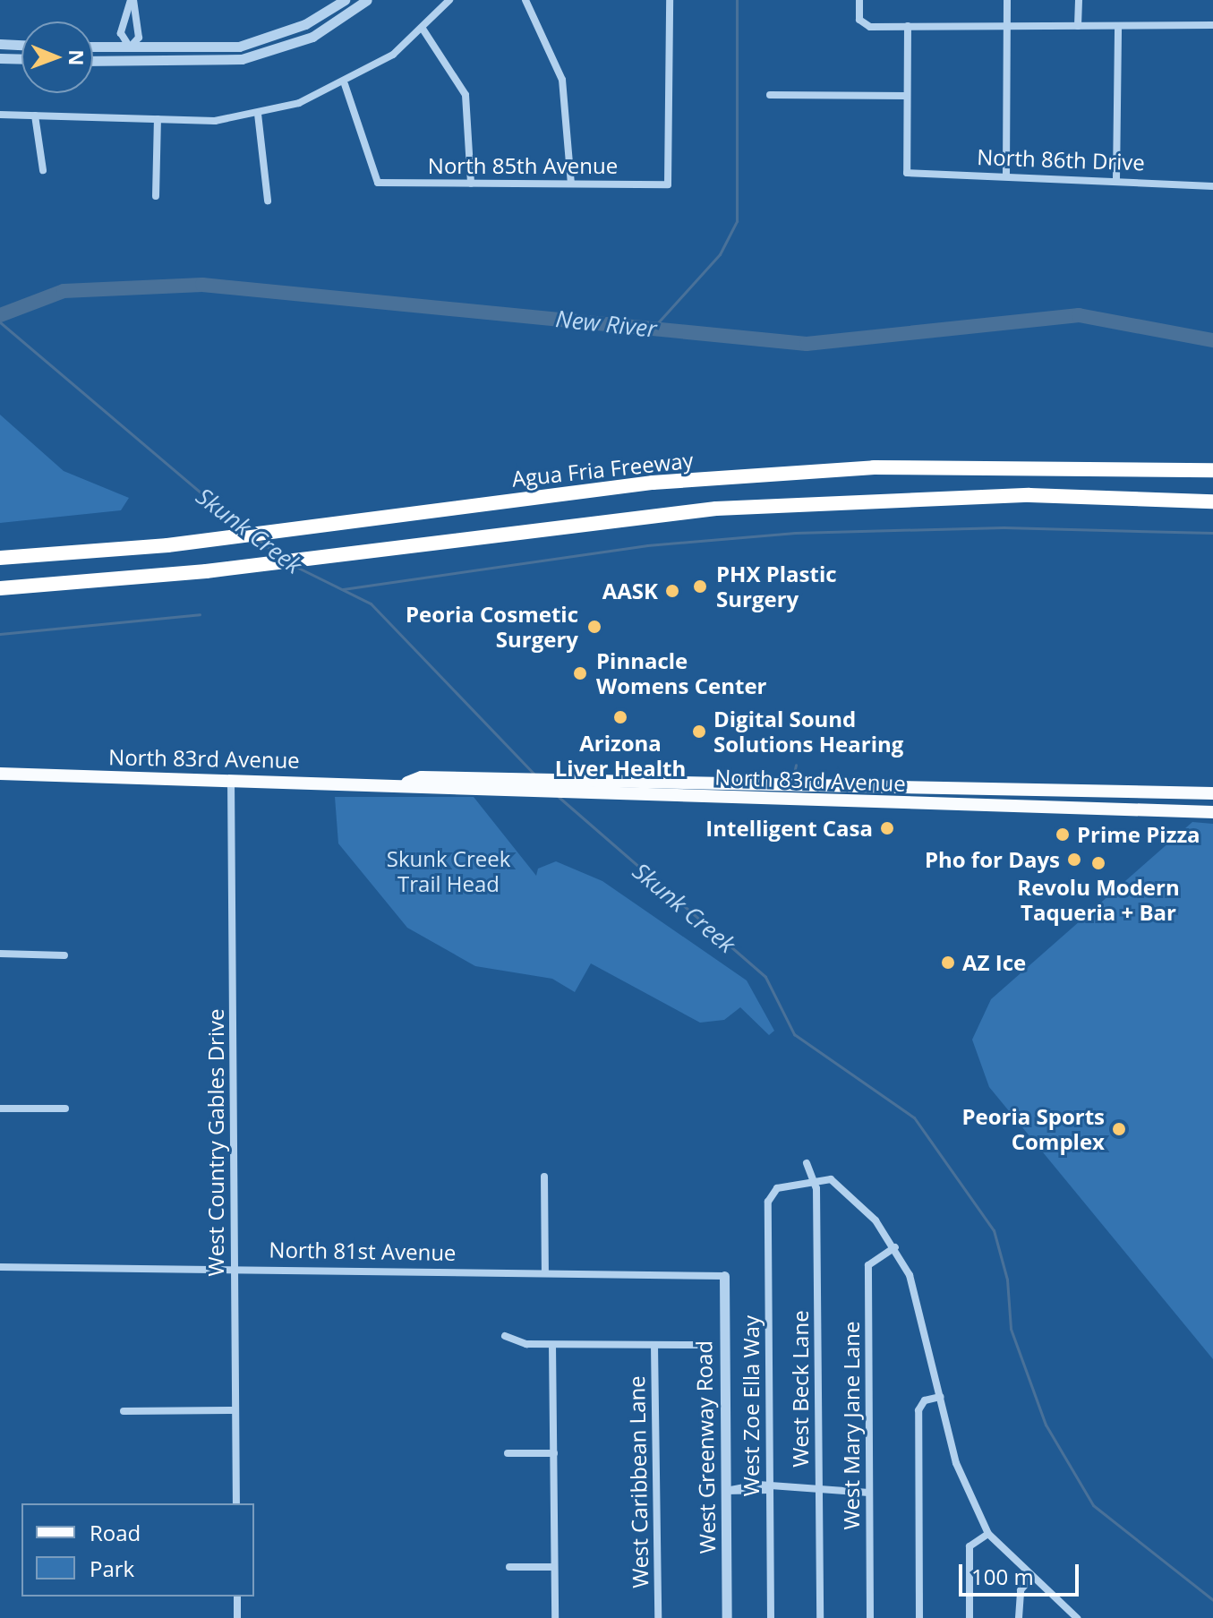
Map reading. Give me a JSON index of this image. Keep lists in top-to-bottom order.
{
  "streets": {
    "highway": ["Agua Fria Freeway"],
    "main road": ["North 83rd Avenue"],
    "street": [
      "North 86th Drive",
      "North 85th Avenue",
      "West Country Gables Drive",
      "North 81st Avenue",
      "West Beck Lane",
      "West Zoe Ella Way",
      "West Mary Jane Lane",
      "West Greenway Road",
      "West Caribbean Lane"
    ]
  },
  "crossings": [
    ["North 83rd Avenue", "West Country Gables Drive"],
    ["West Country Gables Drive", "North 81st Avenue"],
    ["North 81st Avenue", "West Greenway Road"],
    ["West Beck Lane", "West Zoe Ella Way"]
  ],
  "water": ["New River", "Skunk Creek"],
  "parks": ["Skunk Creek Trail Head"],
  "places": [
    "PHX Plastic Surgery",
    "AASK",
    "Peoria Cosmetic Surgery",
    "Pinnacle Womens Center",
    "Arizona Liver Health",
    "Digital Sound Solutions Hearing",
    "Intelligent Casa",
    "Prime Pizza",
    "Pho for Days",
    "Revolu Modern Taqueria + Bar",
    "AZ Ice",
    "Peoria Sports Complex"
  ],
  "legend": ["Road", "Park"],
  "scale_bar": "100 m",
  "north": "right"
}
